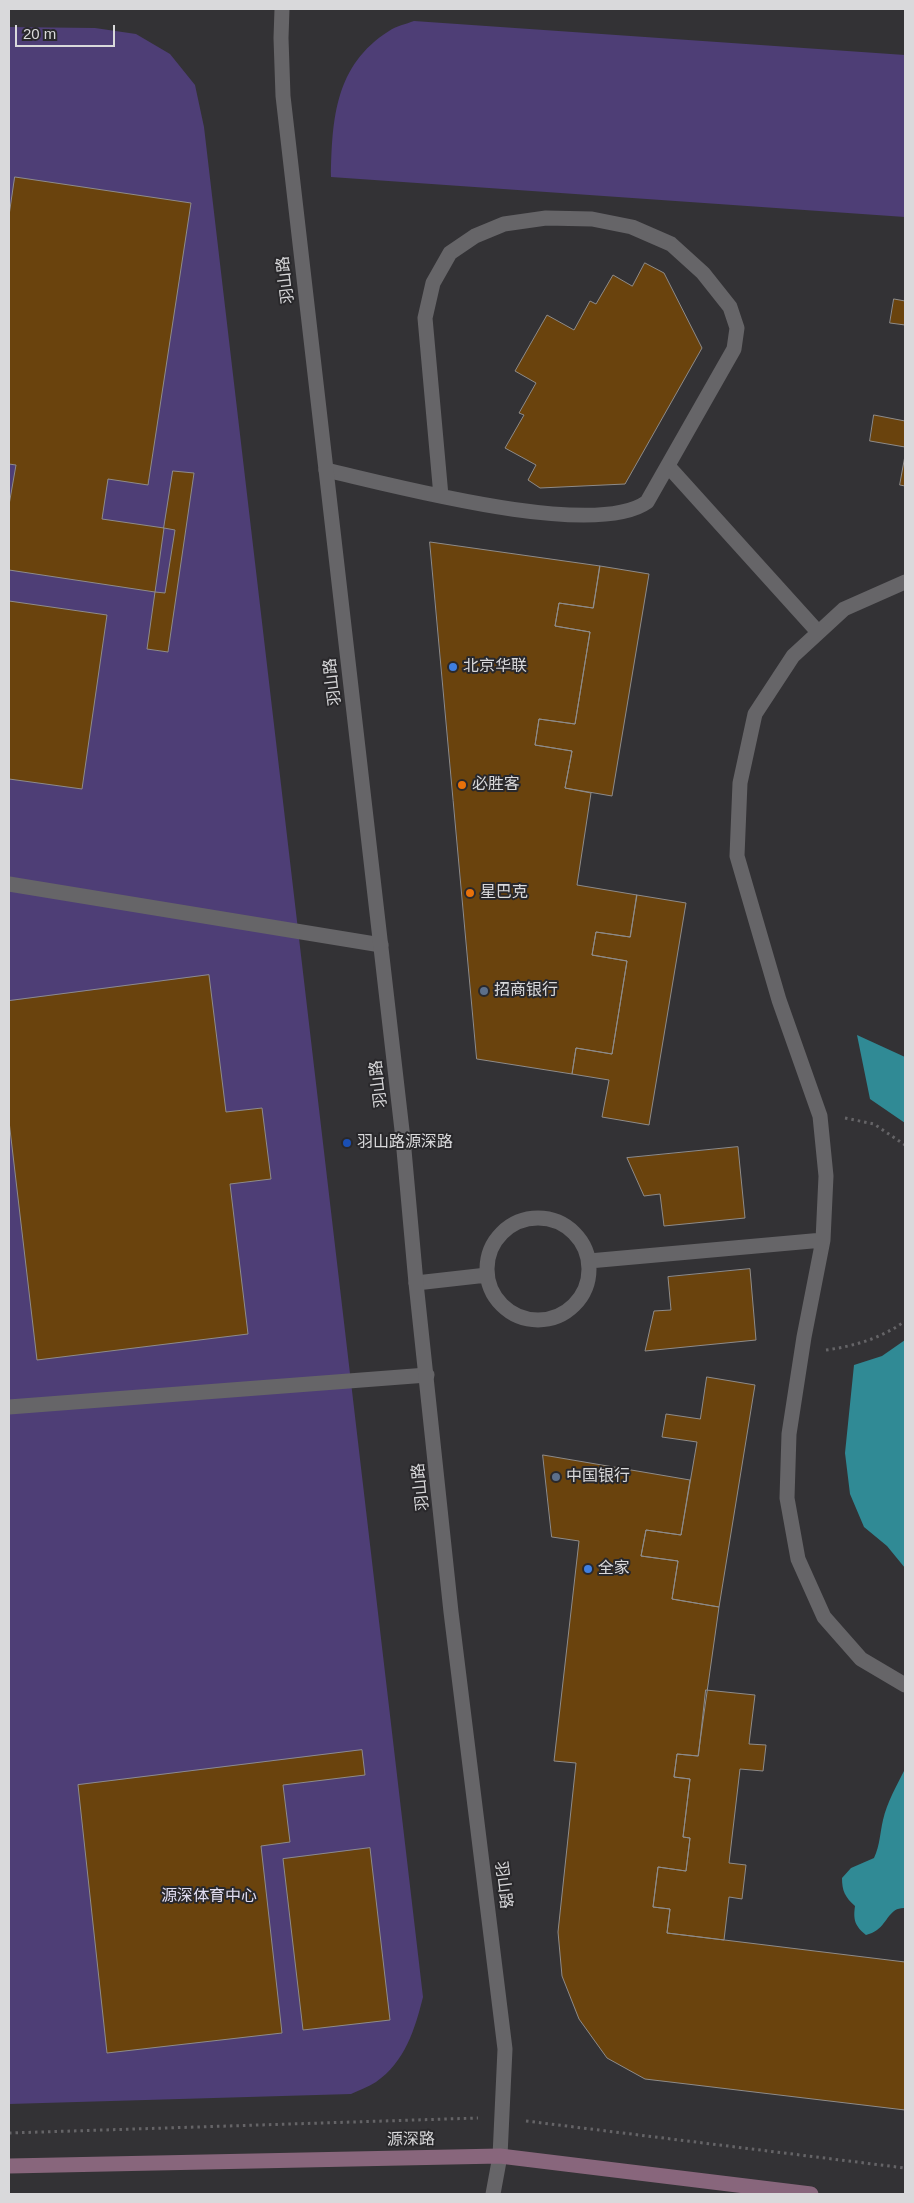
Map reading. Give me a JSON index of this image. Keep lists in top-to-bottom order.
{
  "streets": {
    "main road": ["源深路"],
    "street": ["羽山路"]
  },
  "crossings": [
    ["羽山路", "源深路"]
  ],
  "parks": ["源深体育中心"],
  "places": [
    "北京华联",
    "必胜客",
    "星巴克",
    "招商银行",
    "羽山路源深路",
    "中国银行",
    "全家"
  ],
  "scale_bar": "20 m"
}
